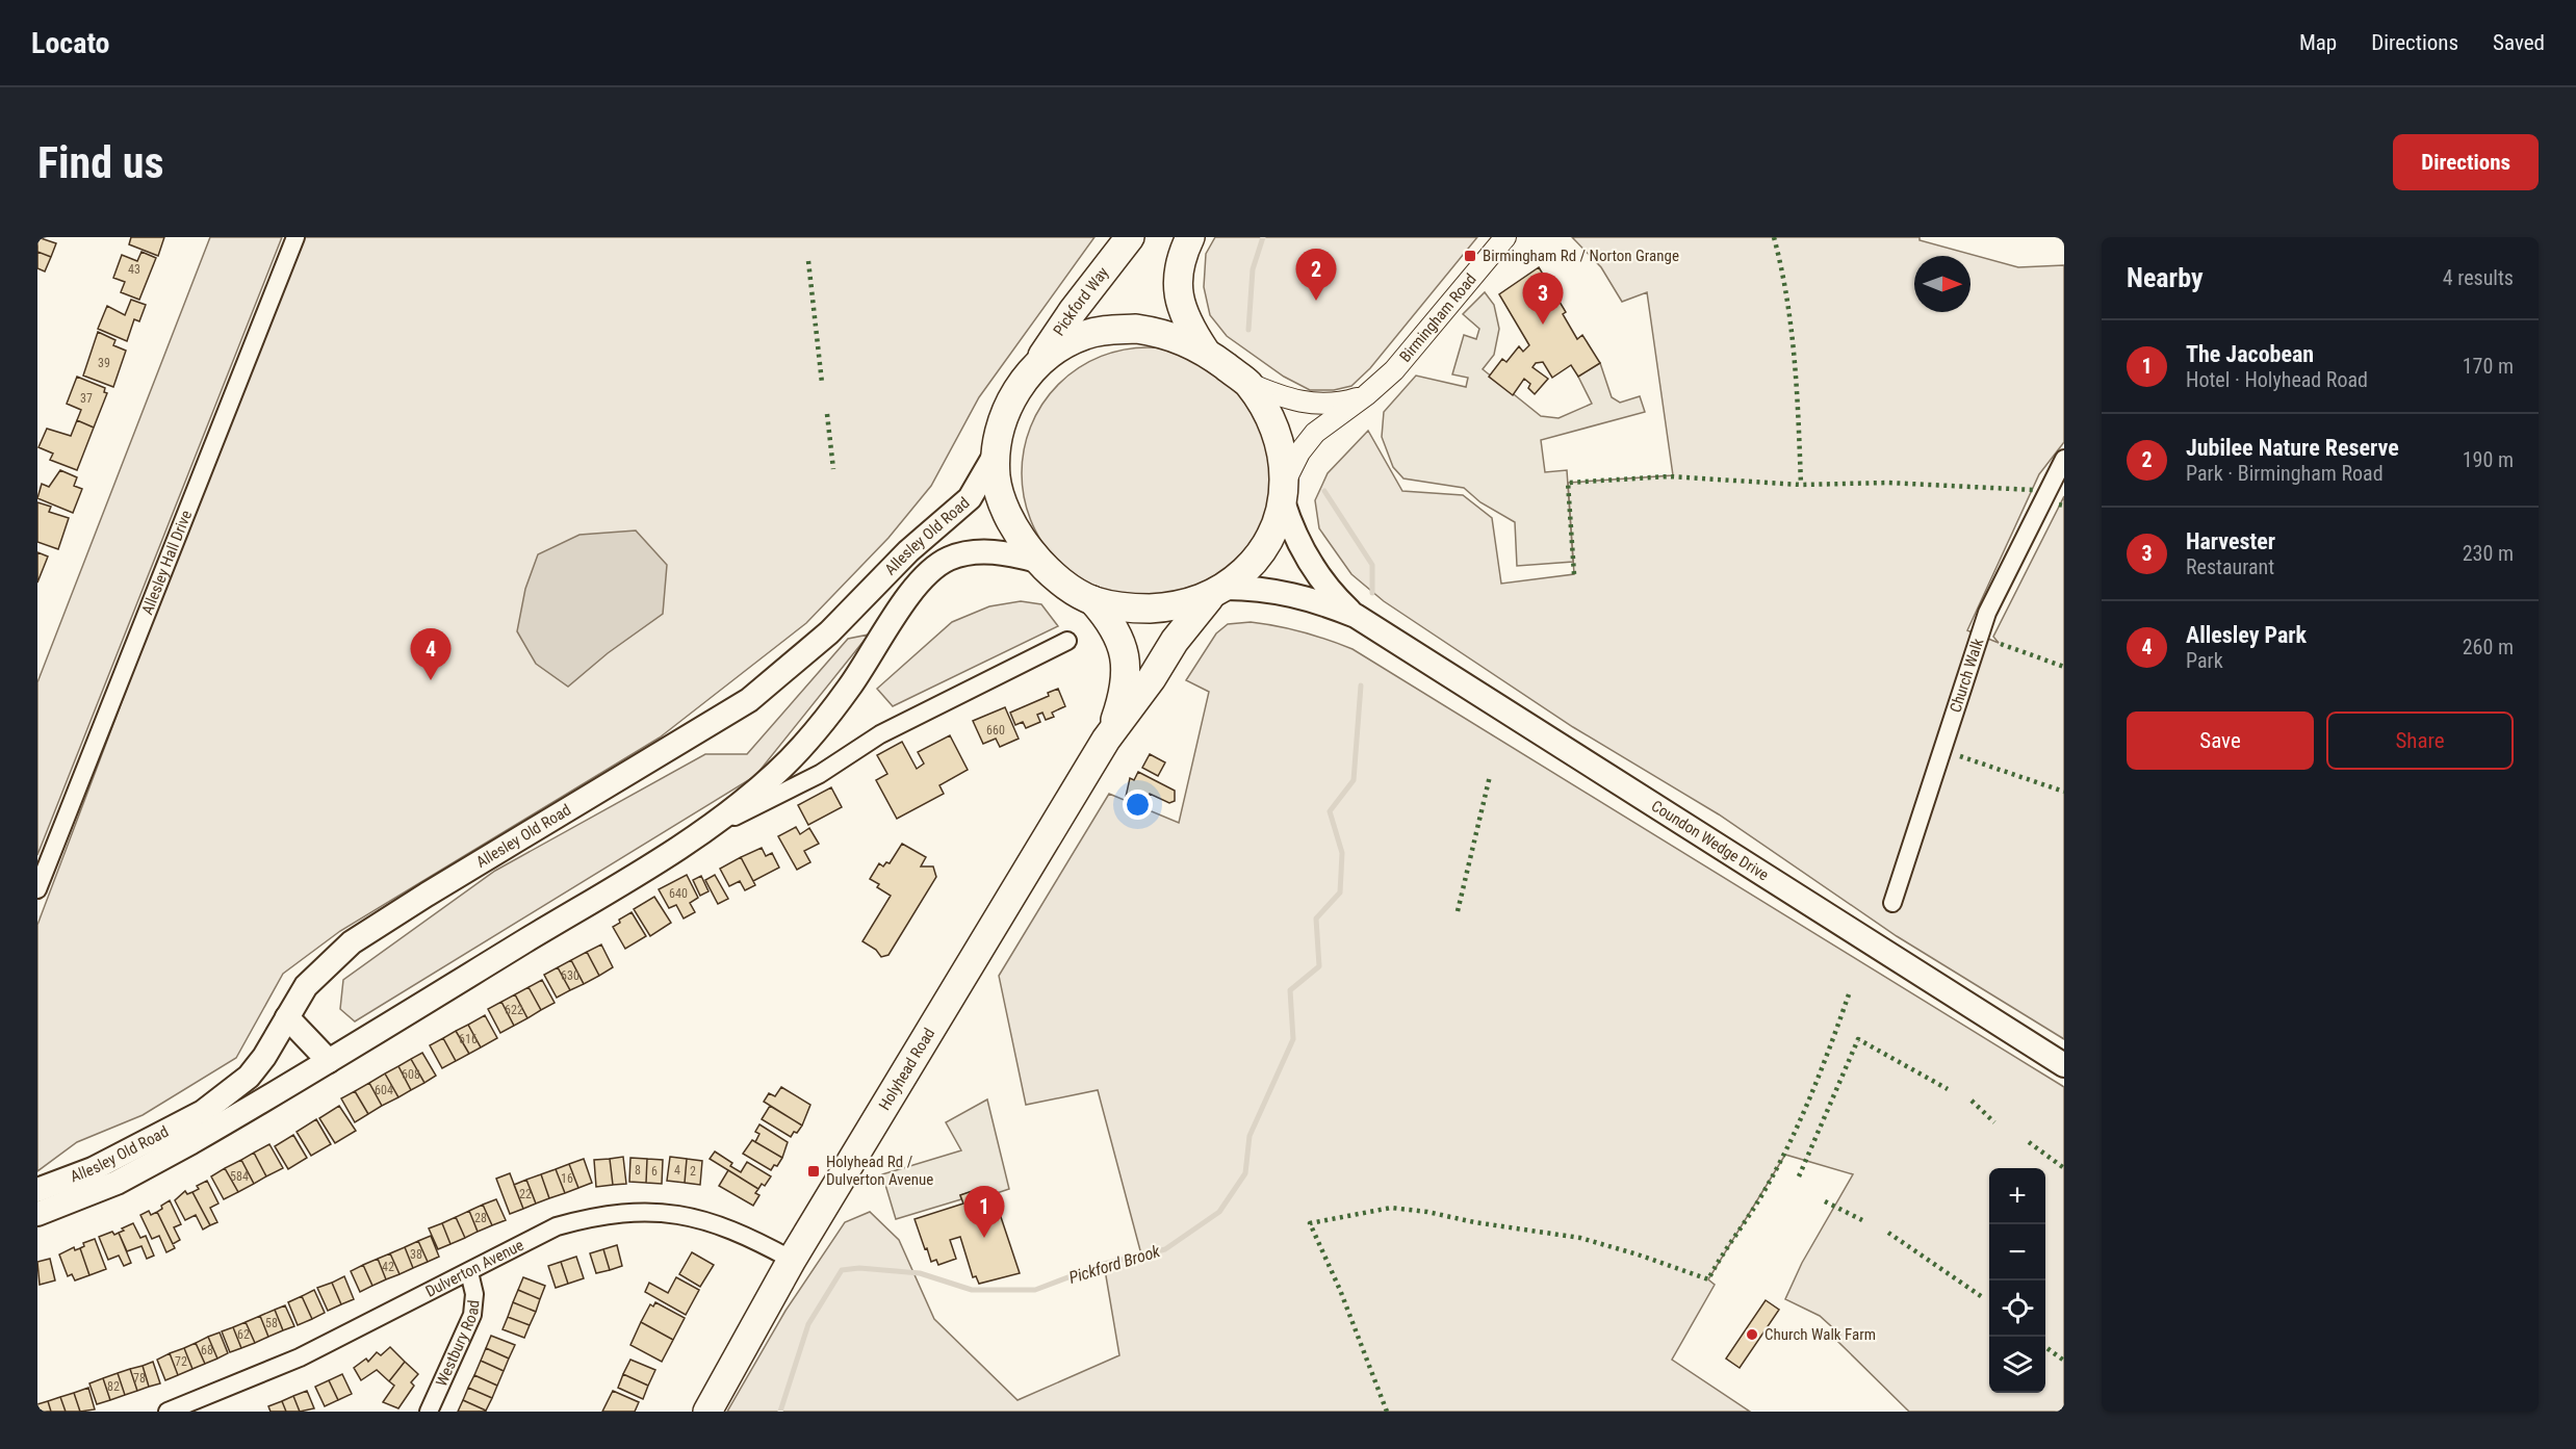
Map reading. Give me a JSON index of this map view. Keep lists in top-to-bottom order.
{
  "streets": {
    "highway": ["Pickford Way", "Holyhead Road"],
    "main road": ["Allesley Old Road", "Coundon Wedge Drive"],
    "street": [
      "Birmingham Road",
      "Allesley Hall Drive",
      "Church Walk",
      "Dulverton Avenue",
      "Westbury Road"
    ]
  },
  "crossings": [
    ["Birmingham Road", "Coundon Wedge Drive"],
    ["Birmingham Road", "Holyhead Road"],
    ["Coundon Wedge Drive", "Holyhead Road"],
    ["Holyhead Road", "Dulverton Avenue"],
    ["Dulverton Avenue", "Westbury Road"]
  ],
  "water": ["Pickford Brook"],
  "places": {
    "transit": ["Birmingham Rd / Norton Grange", "Holyhead Rd / Dulverton Avenue"],
    "other": ["Church Walk Farm"]
  },
  "house_numbers": [
    "43",
    "39",
    "37",
    "660",
    "640",
    "630",
    "622",
    "616",
    "608",
    "604",
    "8",
    "4",
    "6",
    "2",
    "584",
    "16",
    "22",
    "28",
    "38",
    "42",
    "58",
    "62",
    "68",
    "72",
    "78",
    "82"
  ],
  "north": "right",
  "page": {
    "header": "Locato",
    "nav": ["Map", "Directions", "Saved"],
    "buttons": [
      "Directions",
      ["Save", "Share"]
    ],
    "title": "Find us",
    "heading": ["Nearby", "4 results"],
    "pins": [
      "2",
      "3",
      "4",
      "1"
    ],
    "list": [
      {
        "mark": "1",
        "name": "The Jacobean",
        "note": "Hotel · Holyhead Road",
        "value": "170 m"
      },
      {
        "mark": "2",
        "name": "Jubilee Nature Reserve",
        "note": "Park · Birmingham Road",
        "value": "190 m"
      },
      {
        "mark": "3",
        "name": "Harvester",
        "note": "Restaurant",
        "value": "230 m"
      },
      {
        "mark": "4",
        "name": "Allesley Park",
        "note": "Park",
        "value": "260 m"
      }
    ],
    "map_buttons": ["+", "−"]
  }
}
